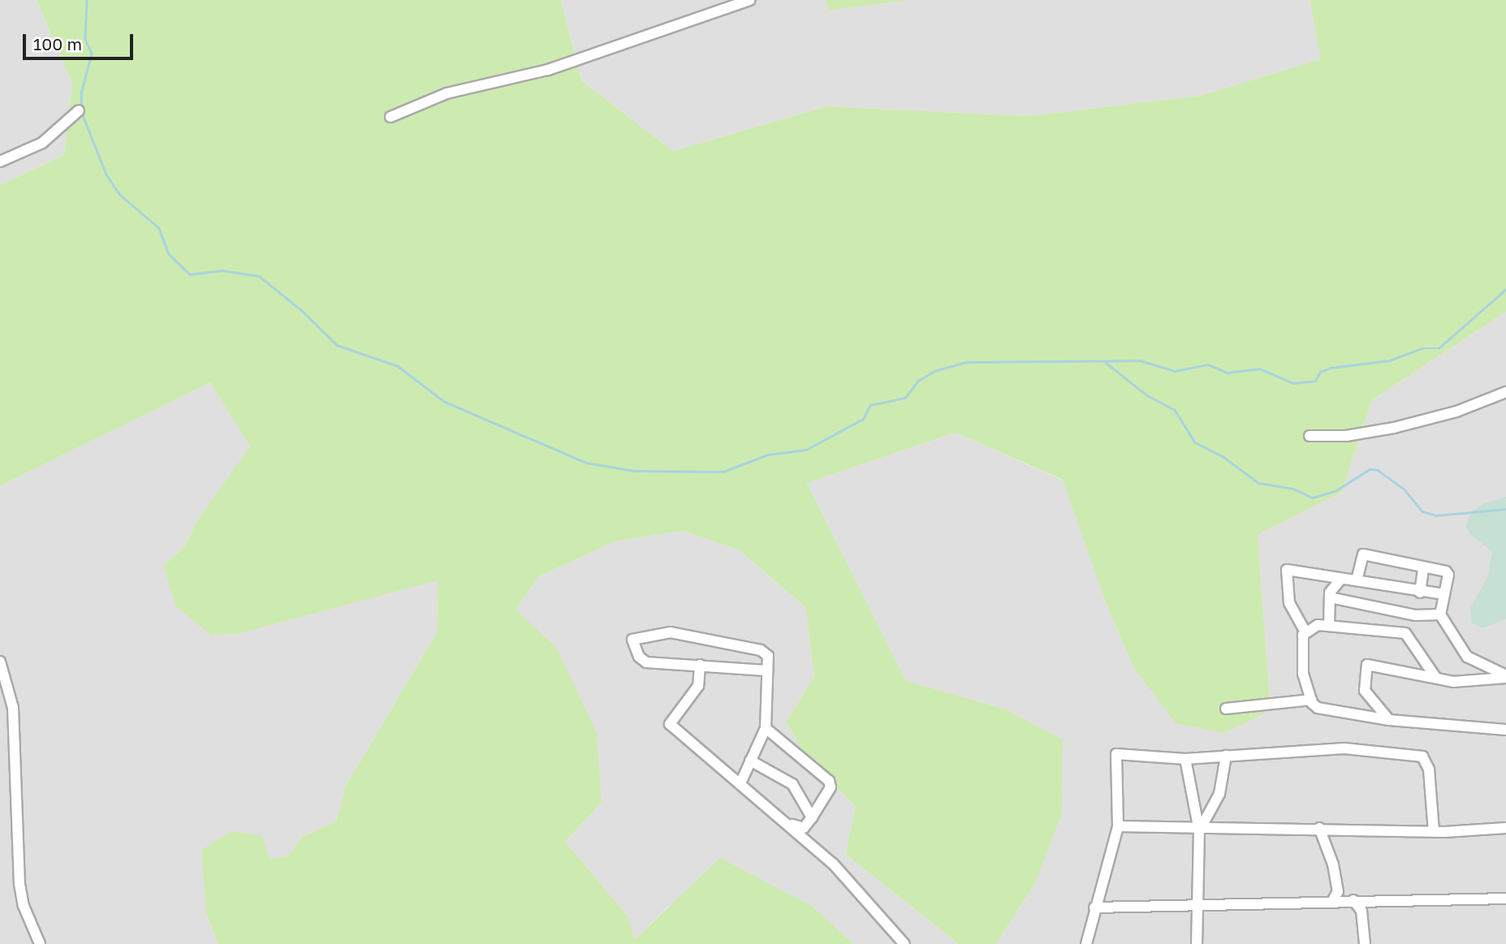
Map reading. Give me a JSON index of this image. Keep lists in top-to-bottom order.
{
  "scale_bar": "100 m"
}
